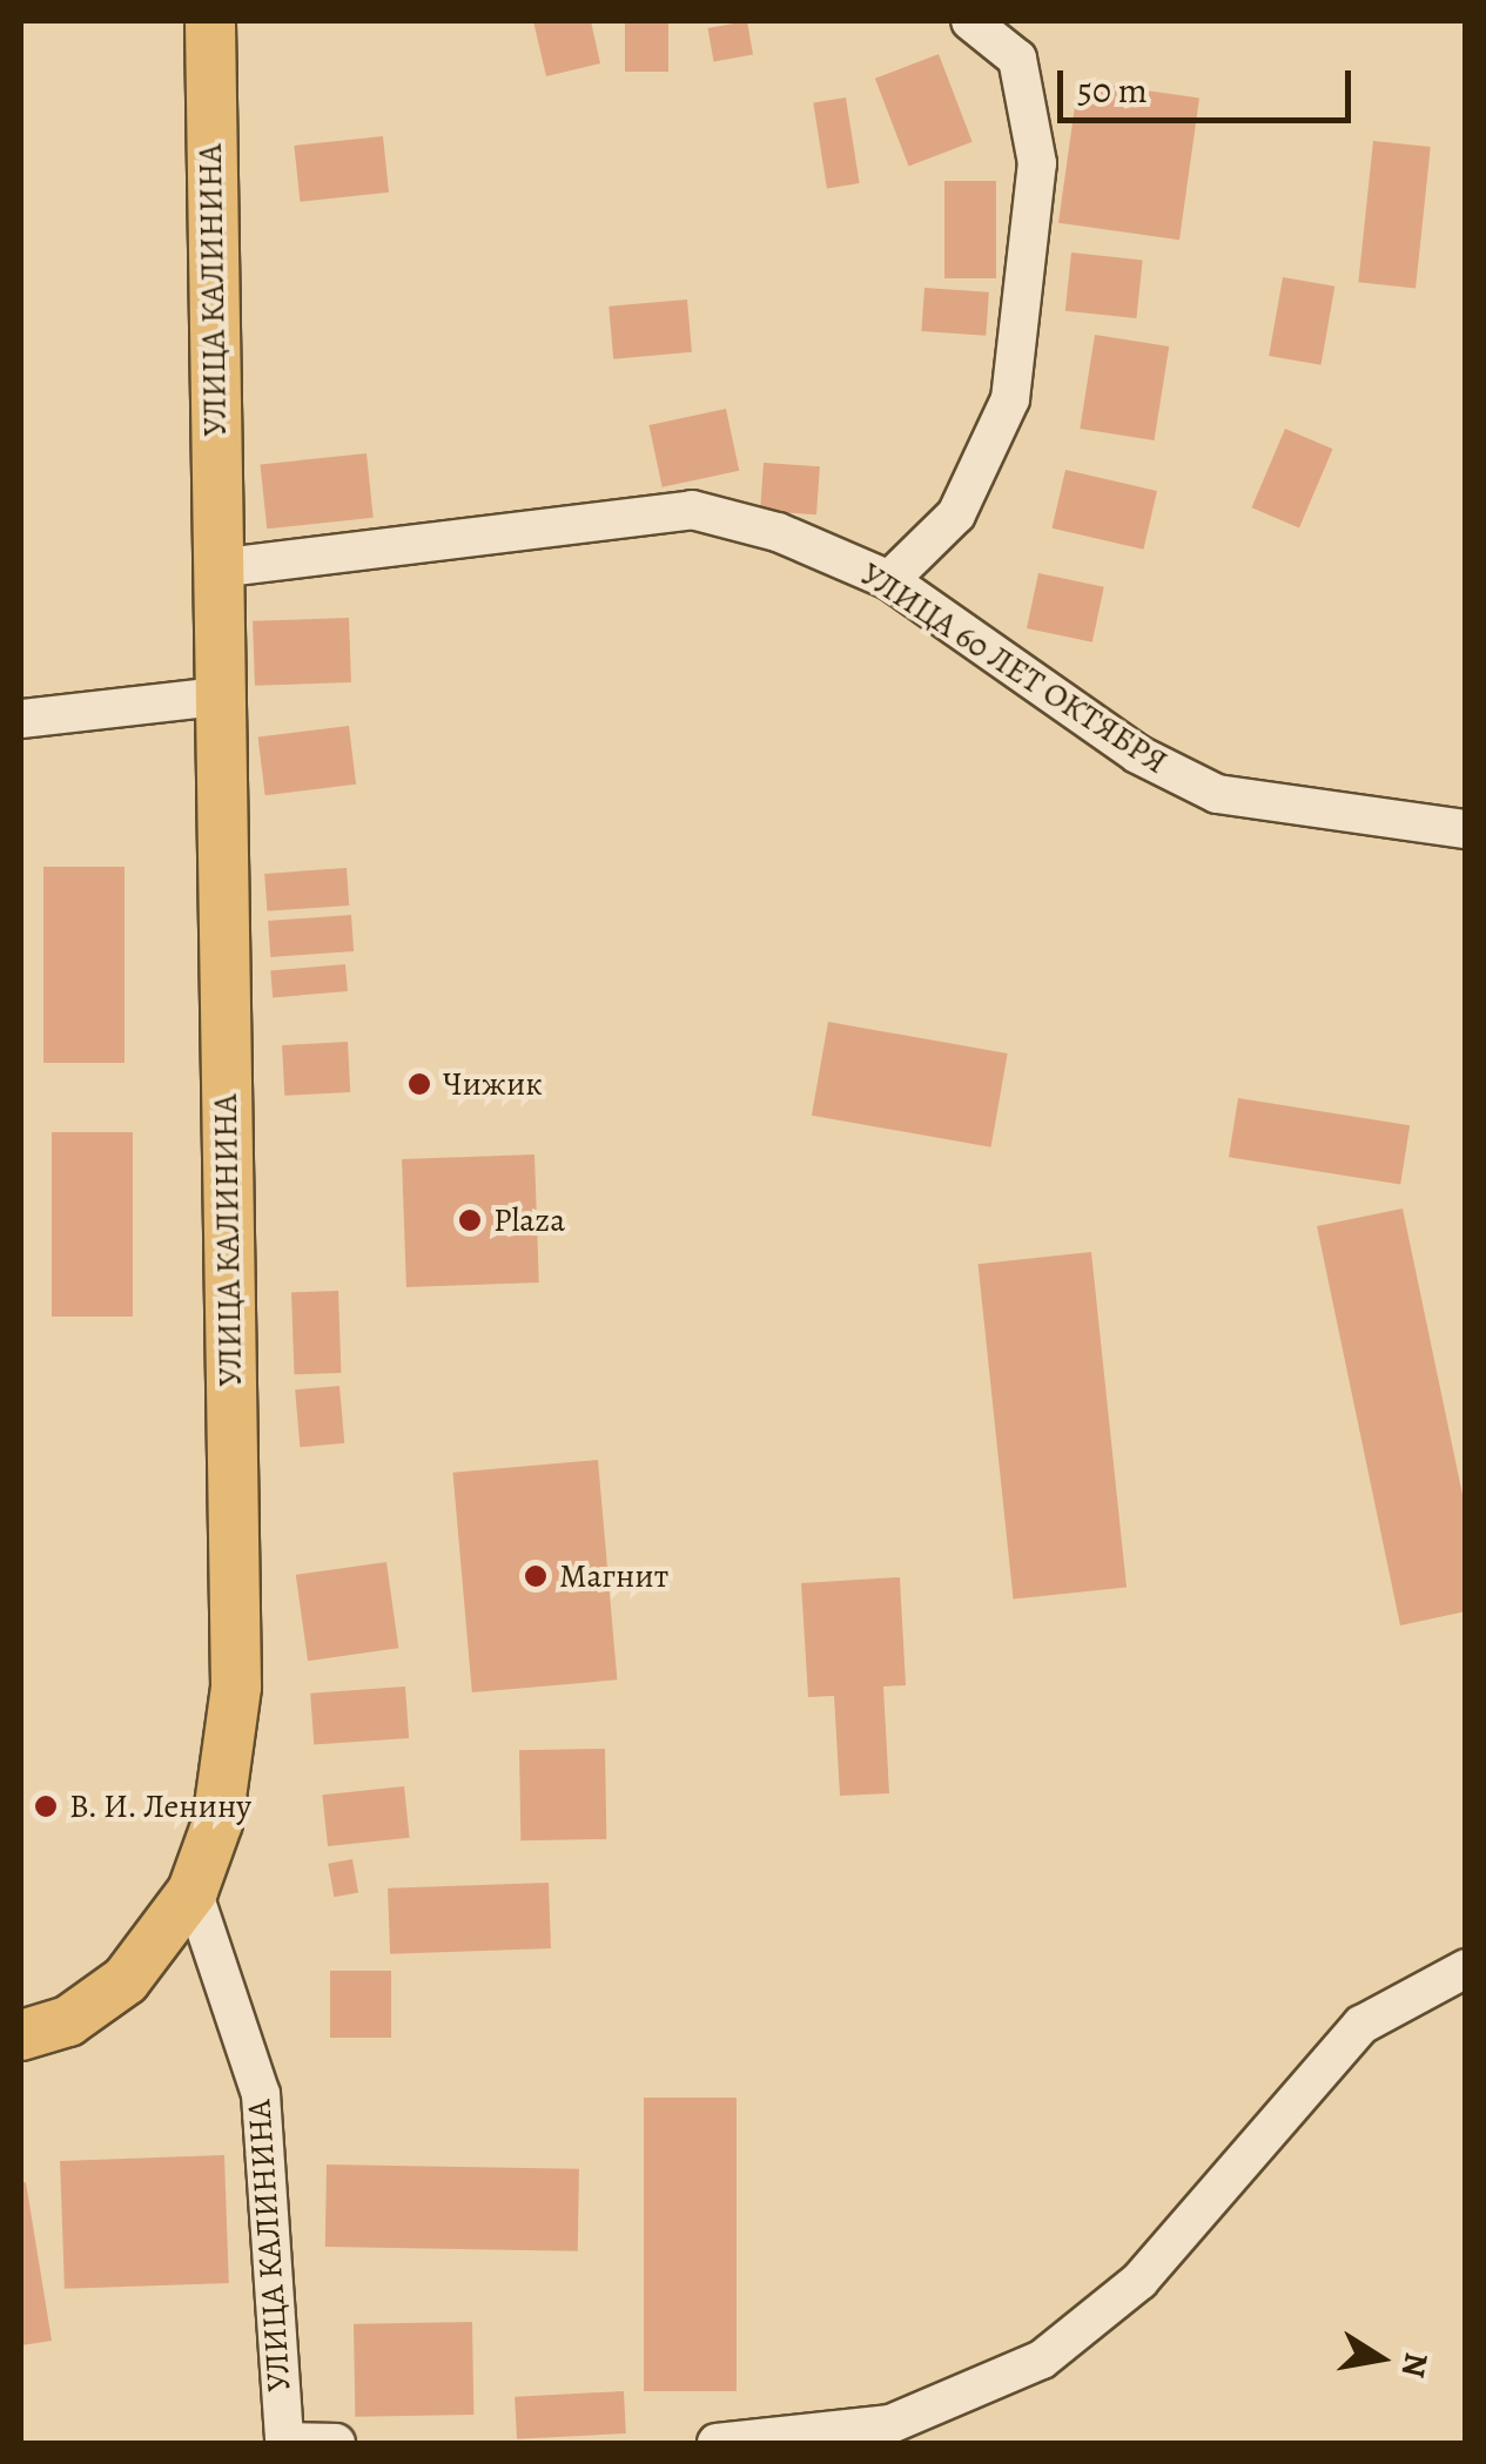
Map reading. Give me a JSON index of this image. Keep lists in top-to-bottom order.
{
  "streets": {
    "main road": ["УЛИЦА КАЛИНИНА"],
    "street": ["УЛИЦА 60 ЛЕТ ОКТЯБРЯ"]
  },
  "crossings": [
    ["УЛИЦА КАЛИНИНА", "УЛИЦА 60 ЛЕТ ОКТЯБРЯ"]
  ],
  "places": [
    "Чижик",
    "Plaza",
    "Магнит",
    "В. И. Ленину"
  ],
  "scale_bar": "50 m",
  "north": "right"
}
